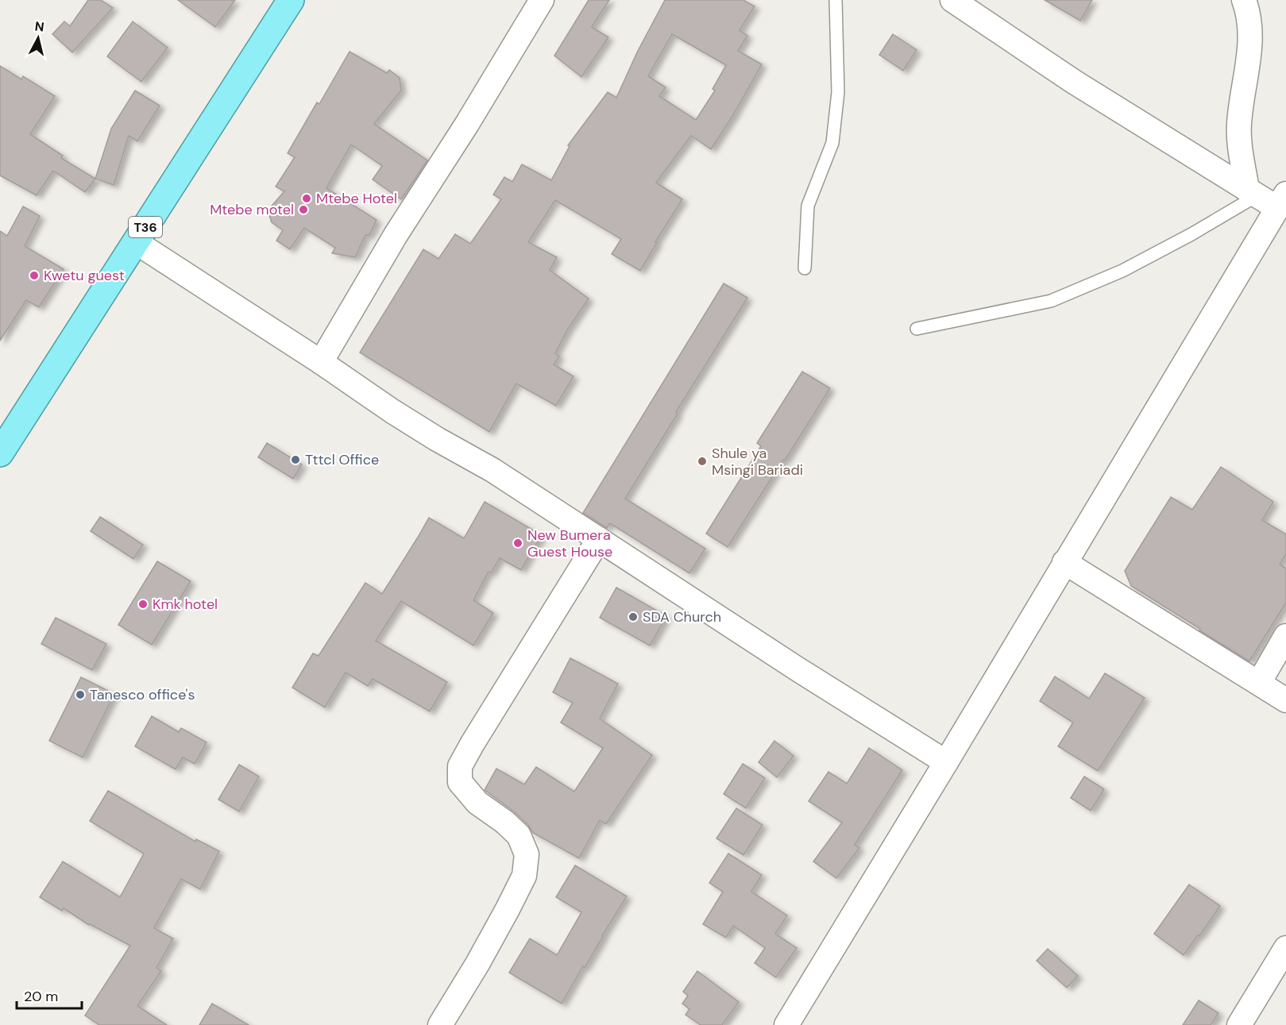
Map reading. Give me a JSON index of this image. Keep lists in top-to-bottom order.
{
  "streets": {
    "highway": ["T36"]
  },
  "places": [
    "Mtebe Hotel",
    "Mtebe motel",
    "Kwetu guest",
    "Tttcl Office",
    "Shule ya Msingi Bariadi",
    "New Bumera Guest House",
    "Kmk hotel",
    "SDA Church",
    "Tanesco office's"
  ],
  "scale_bar": "20 m",
  "north": "top"
}
